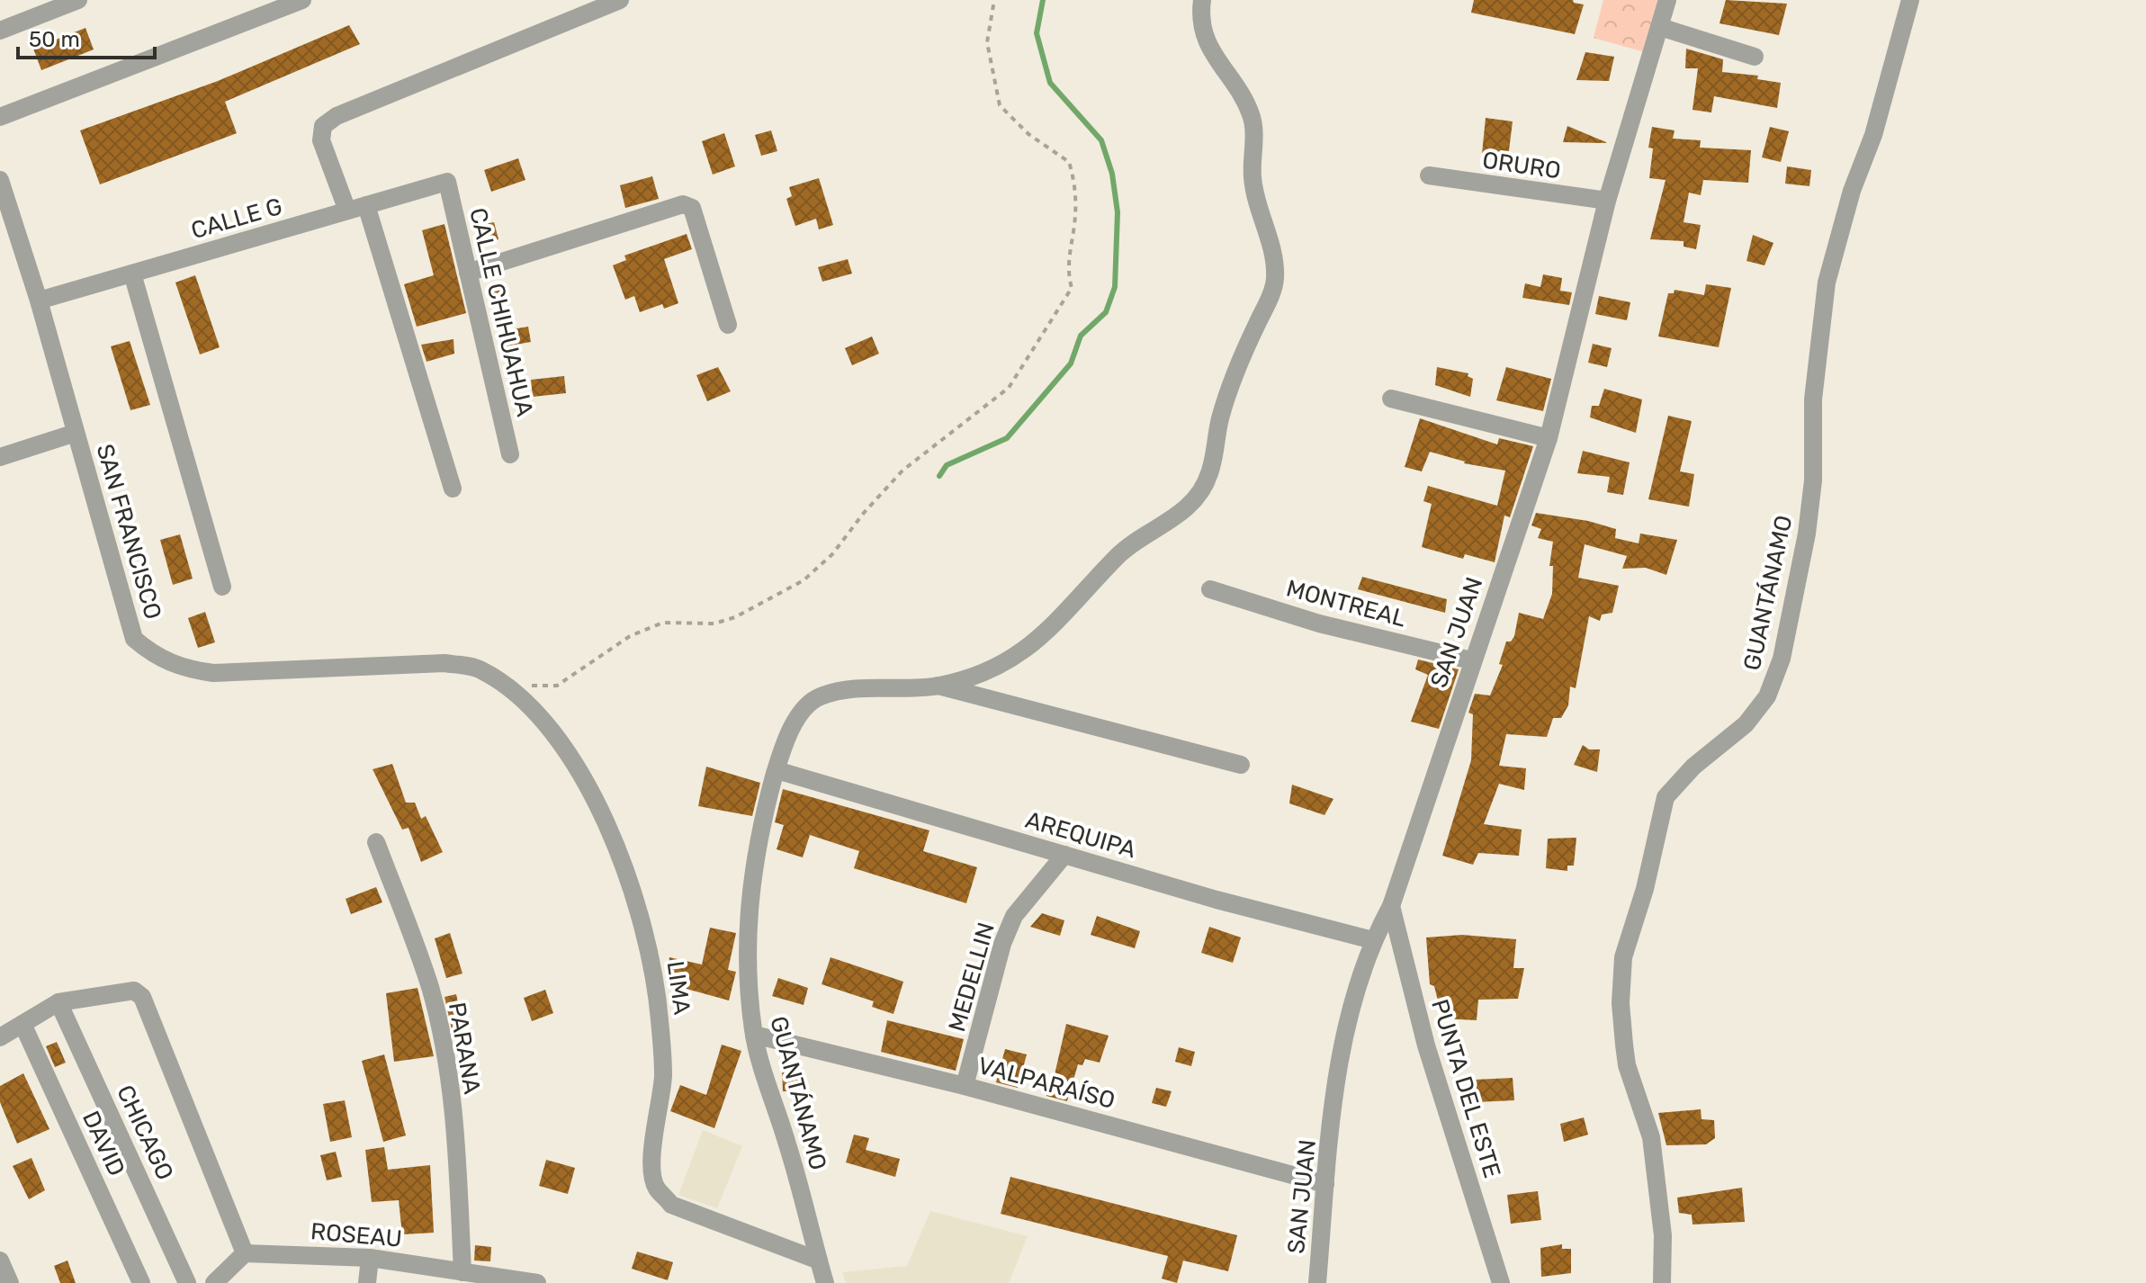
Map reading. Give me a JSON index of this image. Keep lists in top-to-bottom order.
{
  "streets": {
    "street": [
      "ORURO",
      "CALLE G",
      "CALLE CHIHUAHUA",
      "SAN FRANCISCO",
      "GUANTÁNAMO",
      "MONTREAL",
      "SAN JUAN",
      "AREQUIPA",
      "MEDELLIN",
      "LIMA",
      "PARANA",
      "VALPARAÍSO",
      "PUNTA DEL ESTE",
      "CHICAGO",
      "DAVID",
      "ROSEAU"
    ]
  },
  "crossings": [
    ["ORURO", "SAN JUAN"],
    ["CALLE G", "CALLE CHIHUAHUA"],
    ["CALLE G", "SAN FRANCISCO"],
    ["SAN FRANCISCO", "LIMA"],
    ["GUANTÁNAMO", "AREQUIPA"],
    ["GUANTÁNAMO", "LIMA"],
    ["GUANTÁNAMO", "VALPARAÍSO"],
    ["MONTREAL", "SAN JUAN"],
    ["SAN JUAN", "AREQUIPA"],
    ["SAN JUAN", "VALPARAÍSO"],
    ["SAN JUAN", "PUNTA DEL ESTE"],
    ["AREQUIPA", "MEDELLIN"],
    ["MEDELLIN", "VALPARAÍSO"],
    ["PARANA", "ROSEAU"]
  ],
  "scale_bar": "50 m"
}
